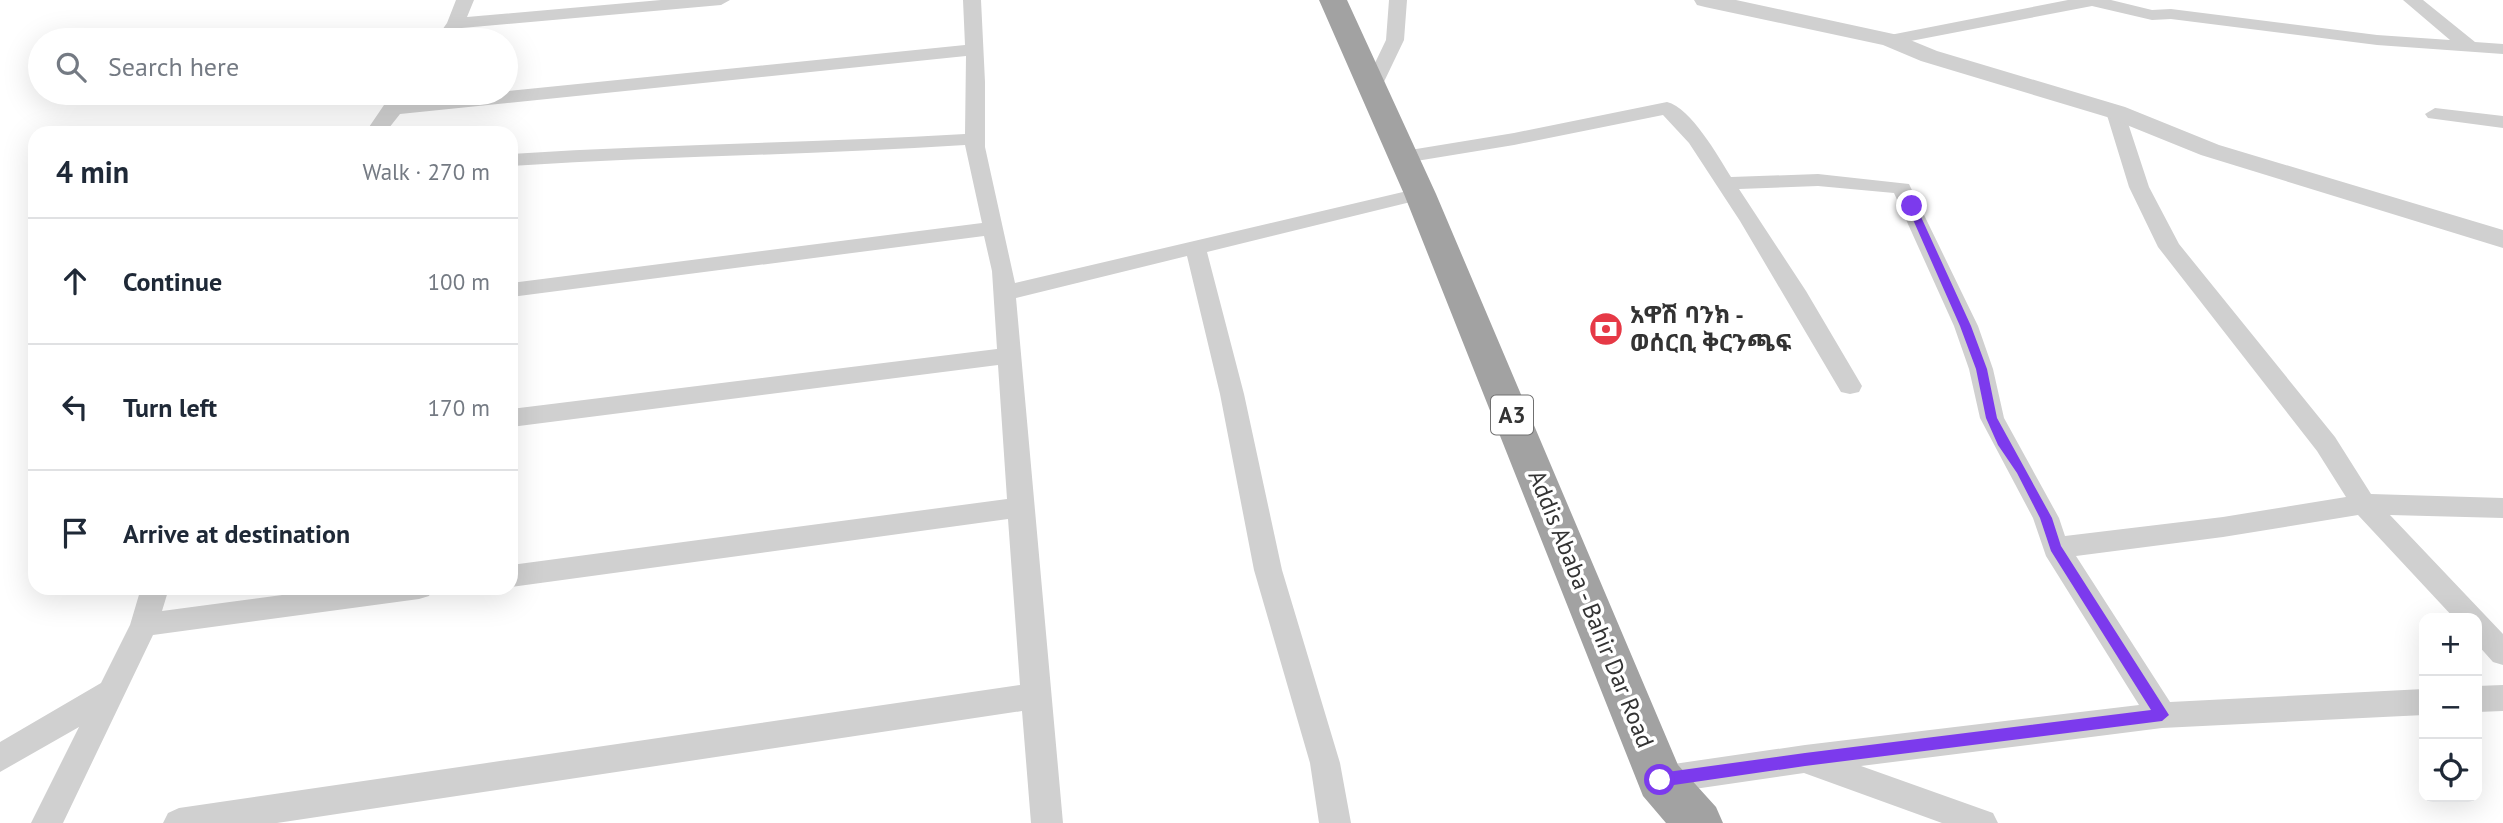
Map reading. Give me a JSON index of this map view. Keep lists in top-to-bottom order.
{
  "streets": {
    "highway": ["A3", "Addis Ababa - Bahir Dar Road"]
  },
  "places": {
    "bank": ["አዋሽ ባንክ - ወሰርቢ ቅርንጫፍ"]
  },
  "page": {
    "search": "Search here",
    "heading": ["4 min", "Walk · 270 m"],
    "list": [
      ["Continue", "100 m"],
      ["Turn left", "170 m"],
      "Arrive at destination"
    ],
    "map_buttons": ["+", "−"]
  }
}
